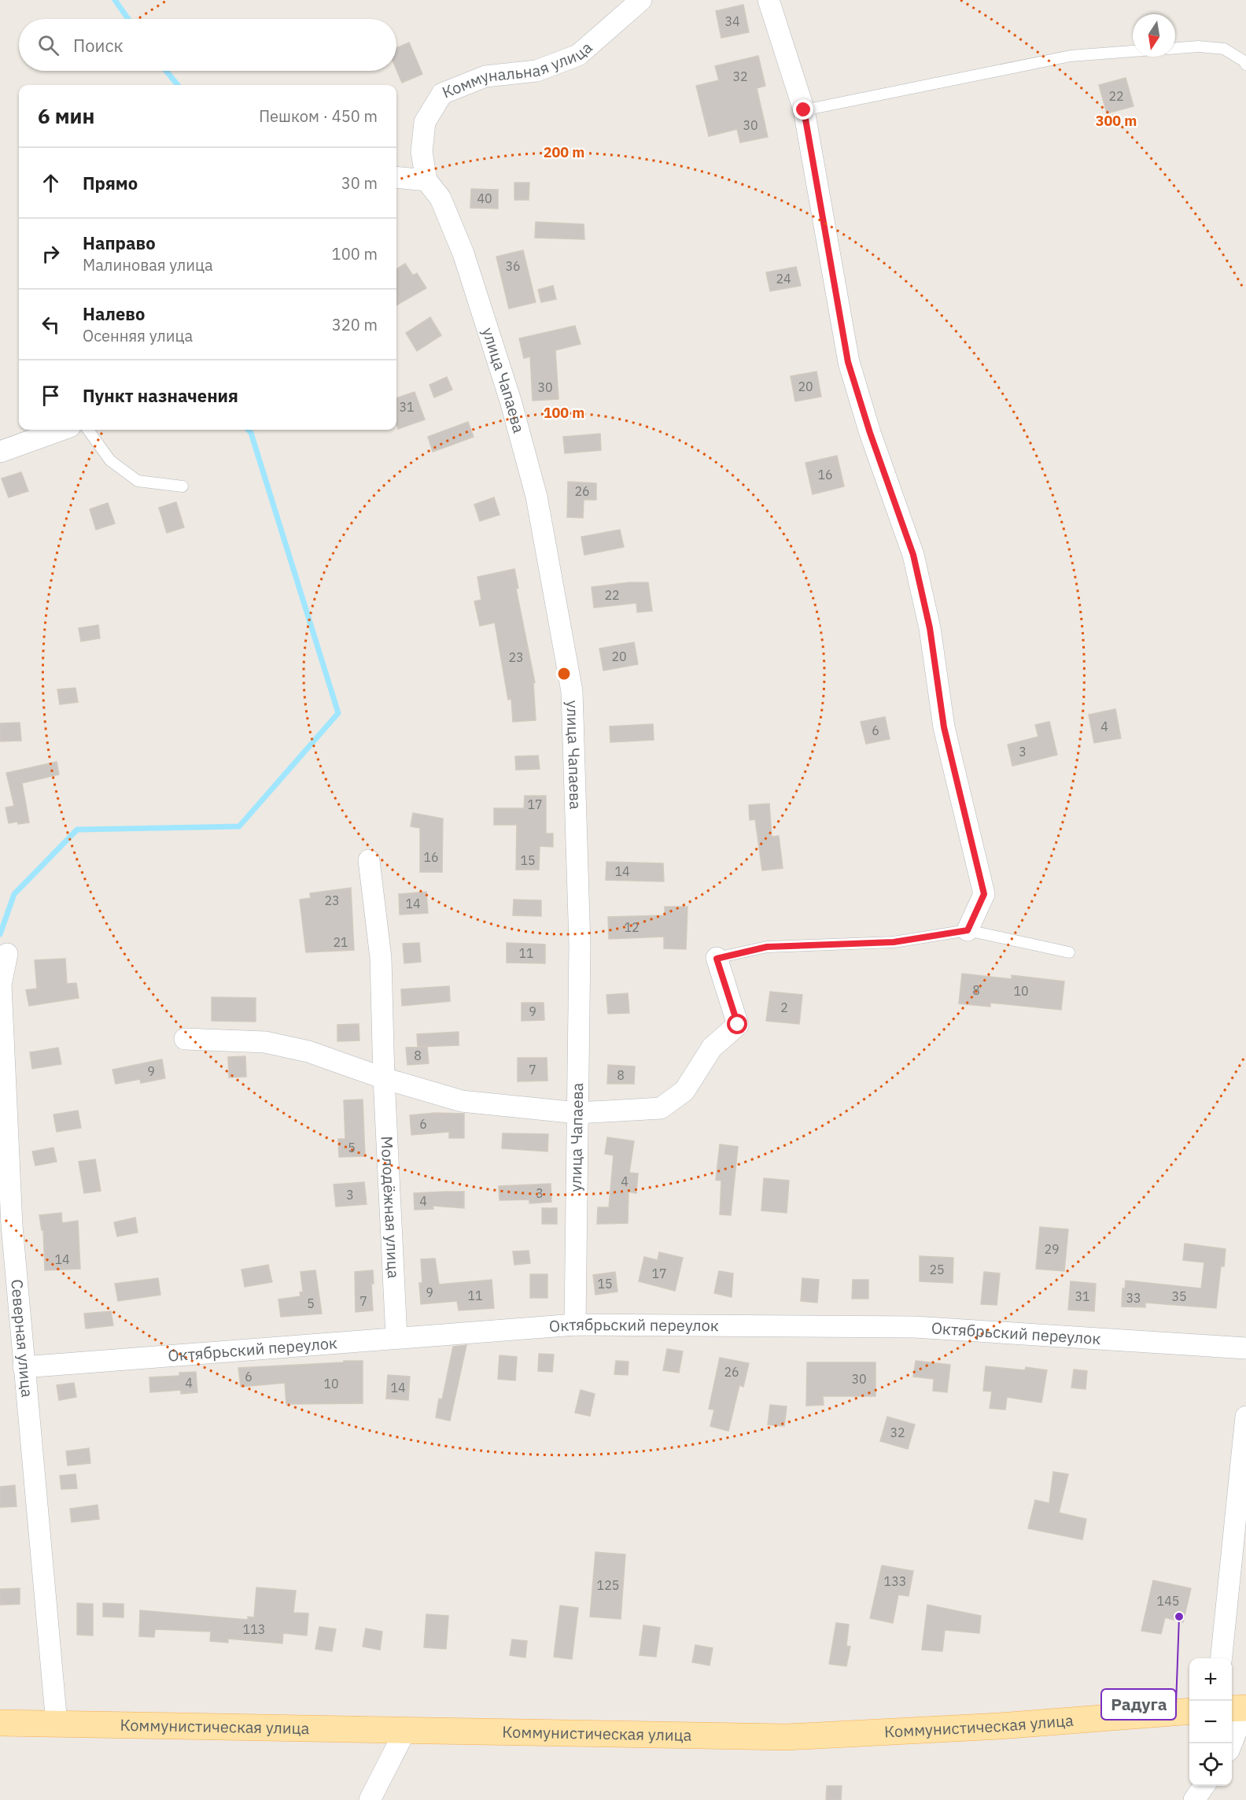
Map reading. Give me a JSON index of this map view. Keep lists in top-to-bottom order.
{
  "streets": {
    "main road": ["Коммунистическая улица"],
    "street": [
      "Коммунальная улица",
      "улица Чапаева",
      "Молодёжная улица",
      "Октябрьский переулок",
      "Северная улица"
    ]
  },
  "crossings": [
    ["Коммунальная улица", "улица Чапаева"],
    ["улица Чапаева", "Октябрьский переулок"],
    ["Молодёжная улица", "Октябрьский переулок"],
    ["Октябрьский переулок", "Северная улица"],
    ["Северная улица", "Коммунистическая улица"]
  ],
  "places": ["Радуга"],
  "house_numbers": [
    "34",
    "32",
    "22",
    "30",
    "40",
    "36",
    "24",
    "20",
    "30",
    "31",
    "16",
    "26",
    "22",
    "20",
    "23",
    "4",
    "6",
    "3",
    "17",
    "16",
    "15",
    "14",
    "23",
    "14",
    "12",
    "21",
    "11",
    "8",
    "10",
    "2",
    "9",
    "8",
    "7",
    "9",
    "8",
    "6",
    "5",
    "4",
    "3",
    "3",
    "4",
    "29",
    "14",
    "25",
    "17",
    "15",
    "9",
    "11",
    "31",
    "35",
    "33",
    "7",
    "5",
    "26",
    "6",
    "30",
    "4",
    "10",
    "14",
    "32",
    "133",
    "125",
    "145",
    "113"
  ],
  "north": "bottom",
  "page": {
    "search": "Поиск",
    "heading": ["6 мин", "Пешком · 450 m"],
    "list": [
      ["Прямо", "30 m"],
      ["Направо", "Малиновая улица", "100 m"],
      ["Налево", "Осенняя улица", "320 m"],
      "Пункт назначения"
    ],
    "map_buttons": ["+", "−"]
  },
  "rings": ["300 m", "200 m", "100 m"]
}
